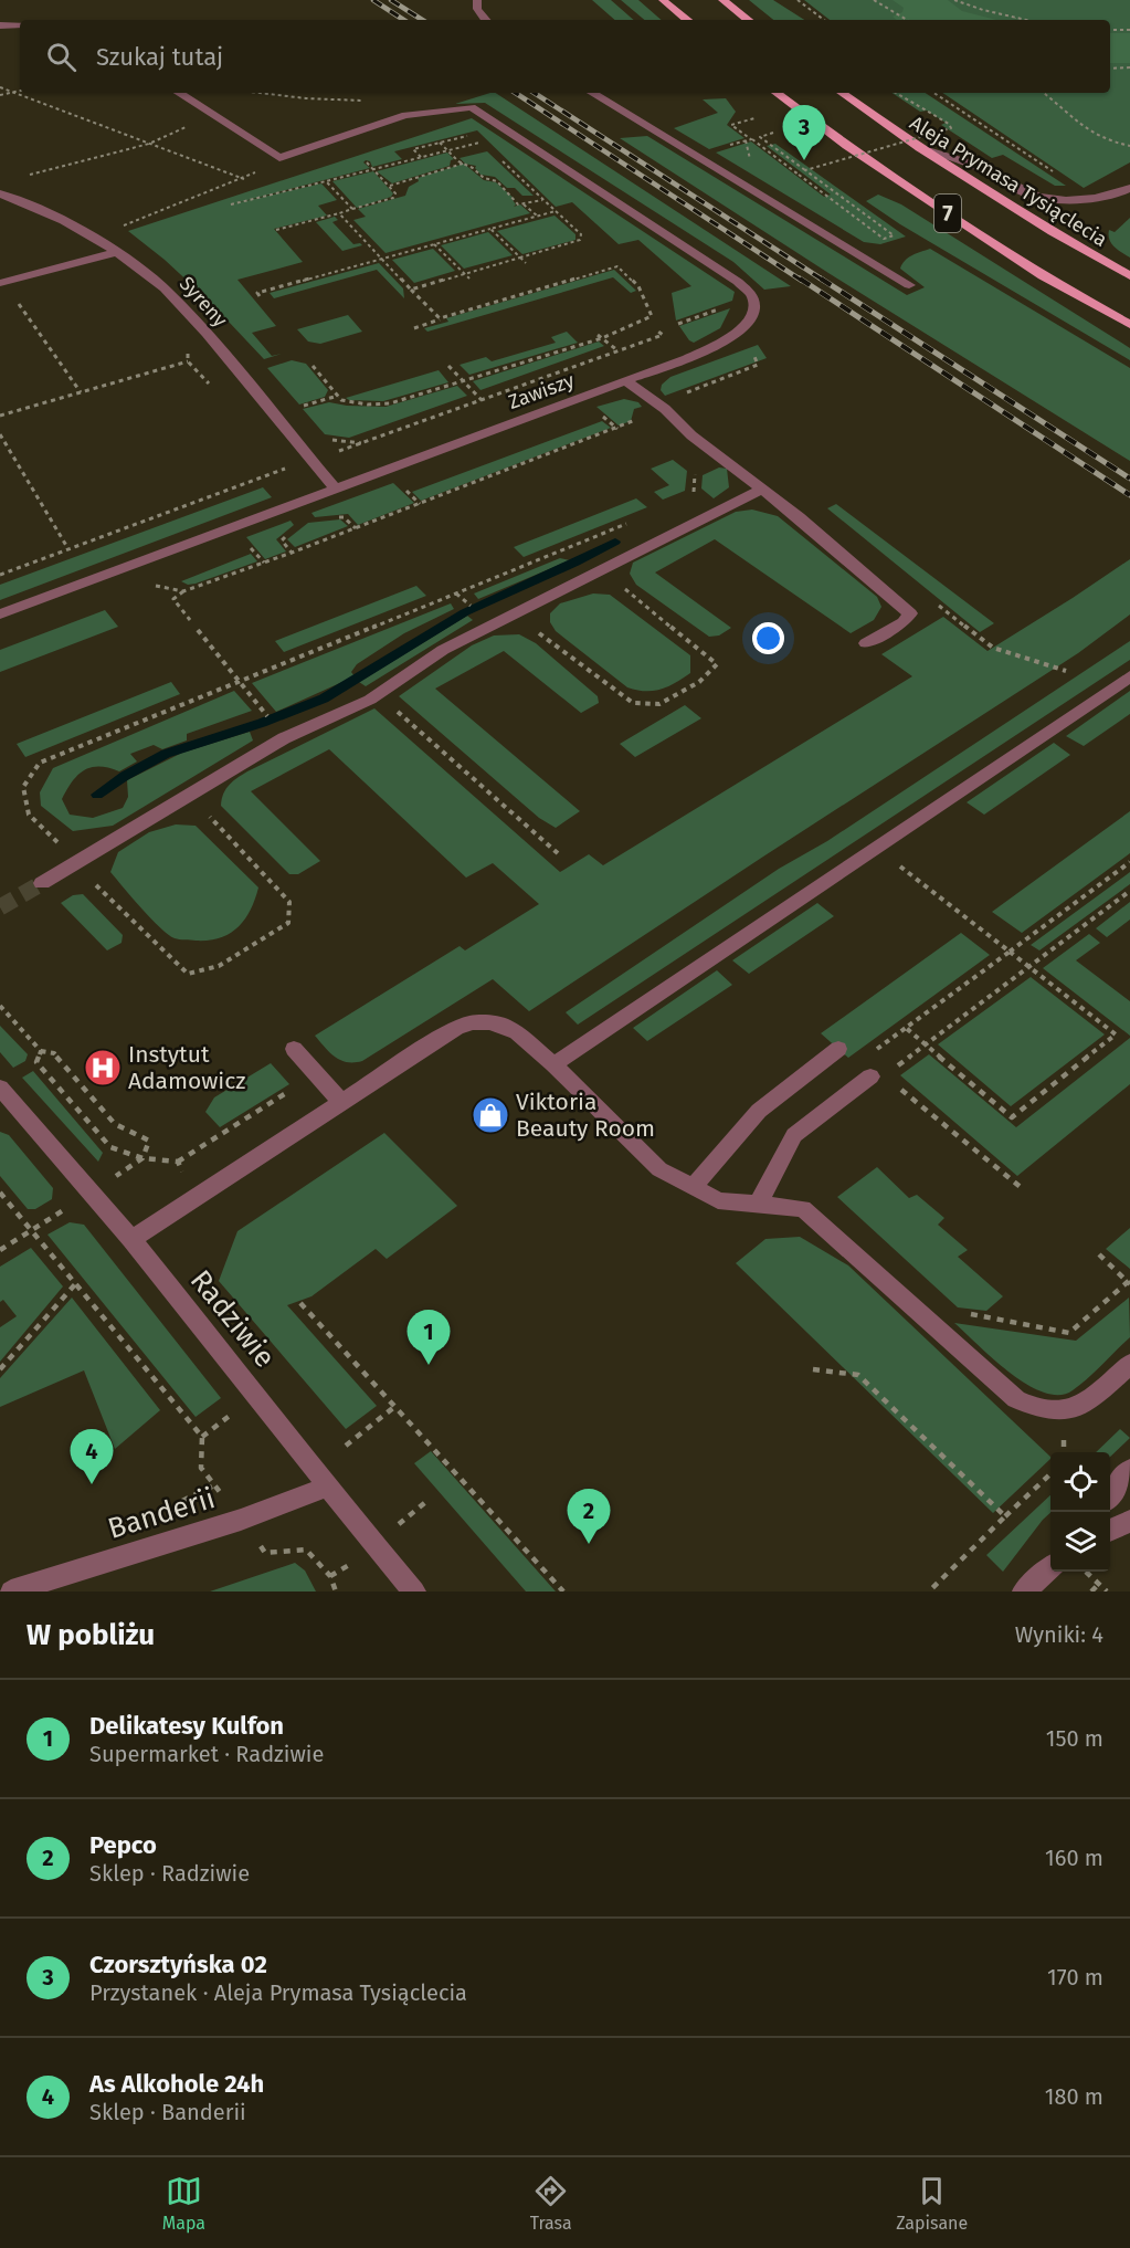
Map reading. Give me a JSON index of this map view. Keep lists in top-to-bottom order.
{
  "streets": {
    "main road": ["Aleja Prymasa Tysiąclecia", "7"],
    "street": [
      "Syreny",
      "Zawiszy",
      "Radziwie",
      "Banderii"
    ]
  },
  "crossings": [
    ["Syreny", "Zawiszy"],
    ["Radziwie", "Banderii"]
  ],
  "places": {
    "hospital": ["Instytut Adamowicz"],
    "shop": ["Viktoria Beauty Room"]
  },
  "page": {
    "search": "Szukaj tutaj",
    "pins": [
      "3",
      "1",
      "4",
      "2"
    ],
    "heading": ["W pobliżu", "Wyniki: 4"],
    "list": [
      {
        "mark": "1",
        "name": "Delikatesy Kulfon",
        "note": "Supermarket · Radziwie",
        "value": "150 m"
      },
      {
        "mark": "2",
        "name": "Pepco",
        "note": "Sklep · Radziwie",
        "value": "160 m"
      },
      {
        "mark": "3",
        "name": "Czorsztyńska 02",
        "note": "Przystanek · Aleja Prymasa Tysiąclecia",
        "value": "170 m"
      },
      {
        "mark": "4",
        "name": "As Alkohole 24h",
        "note": "Sklep · Banderii",
        "value": "180 m"
      }
    ],
    "nav": ["Mapa", "Trasa", "Zapisane"]
  }
}
